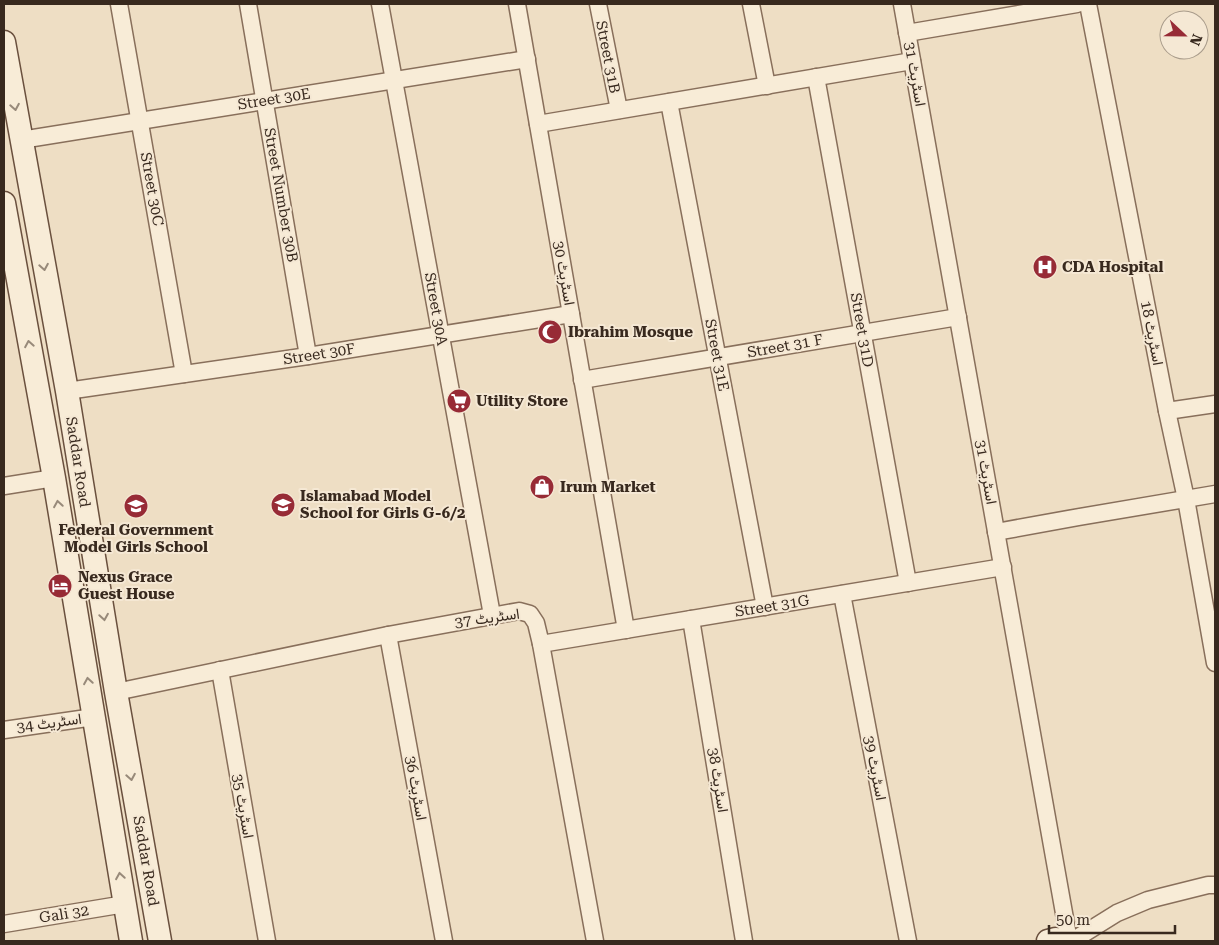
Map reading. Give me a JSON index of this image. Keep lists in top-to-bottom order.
{
  "streets": {
    "street": [
      "Street 31B",
      "اسٹریٹ 31",
      "Street 30E",
      "Street 30C",
      "Street Number 30B",
      "اسٹریٹ 30",
      "Street 30A",
      "Street 31D",
      "اسٹریٹ 18",
      "Street 31 F",
      "Street 30F",
      "Street 31E",
      "Saddar Road",
      "Street 31G",
      "اسٹریٹ 37",
      "اسٹریٹ 34",
      "اسٹریٹ 39",
      "اسٹریٹ 38",
      "اسٹریٹ 36",
      "اسٹریٹ 35",
      "Gali 32"
    ]
  },
  "crossings": [
    ["اسٹریٹ 31", "Street 31 F"],
    ["اسٹریٹ 31", "Street 31G"],
    ["Street 30E", "Street 30C"],
    ["Street 30E", "Street Number 30B"],
    ["Street 30E", "اسٹریٹ 30"],
    ["Street 30E", "Street 30A"],
    ["Street 30E", "Saddar Road"],
    ["Street 30C", "Street 30F"],
    ["Street Number 30B", "Street 30F"],
    ["اسٹریٹ 30", "Street 31 F"],
    ["اسٹریٹ 30", "Street 30F"],
    ["اسٹریٹ 30", "Street 31G"],
    ["Street 30A", "Street 30F"],
    ["Street 30A", "اسٹریٹ 37"],
    ["Street 31D", "Street 31 F"],
    ["Street 31D", "Street 31G"],
    ["Street 31 F", "Street 31E"],
    ["Street 30F", "Saddar Road"],
    ["Street 31E", "Street 31G"],
    ["Saddar Road", "اسٹریٹ 37"],
    ["Saddar Road", "اسٹریٹ 34"],
    ["Saddar Road", "Gali 32"],
    ["Street 31G", "اسٹریٹ 37"],
    ["Street 31G", "اسٹریٹ 39"],
    ["Street 31G", "اسٹریٹ 38"],
    ["اسٹریٹ 37", "اسٹریٹ 36"],
    ["اسٹریٹ 37", "اسٹریٹ 35"]
  ],
  "places": {
    "hospital": ["CDA Hospital"],
    "mosque": ["Ibrahim Mosque"],
    "supermarket": ["Utility Store"],
    "shop": ["Irum Market"],
    "school or university": ["Islamabad Model School for Girls G-6/2", "Federal Government Model Girls School"],
    "hotel": ["Nexus Grace Guest House"]
  },
  "scale_bar": "50 m",
  "north": "right"
}
